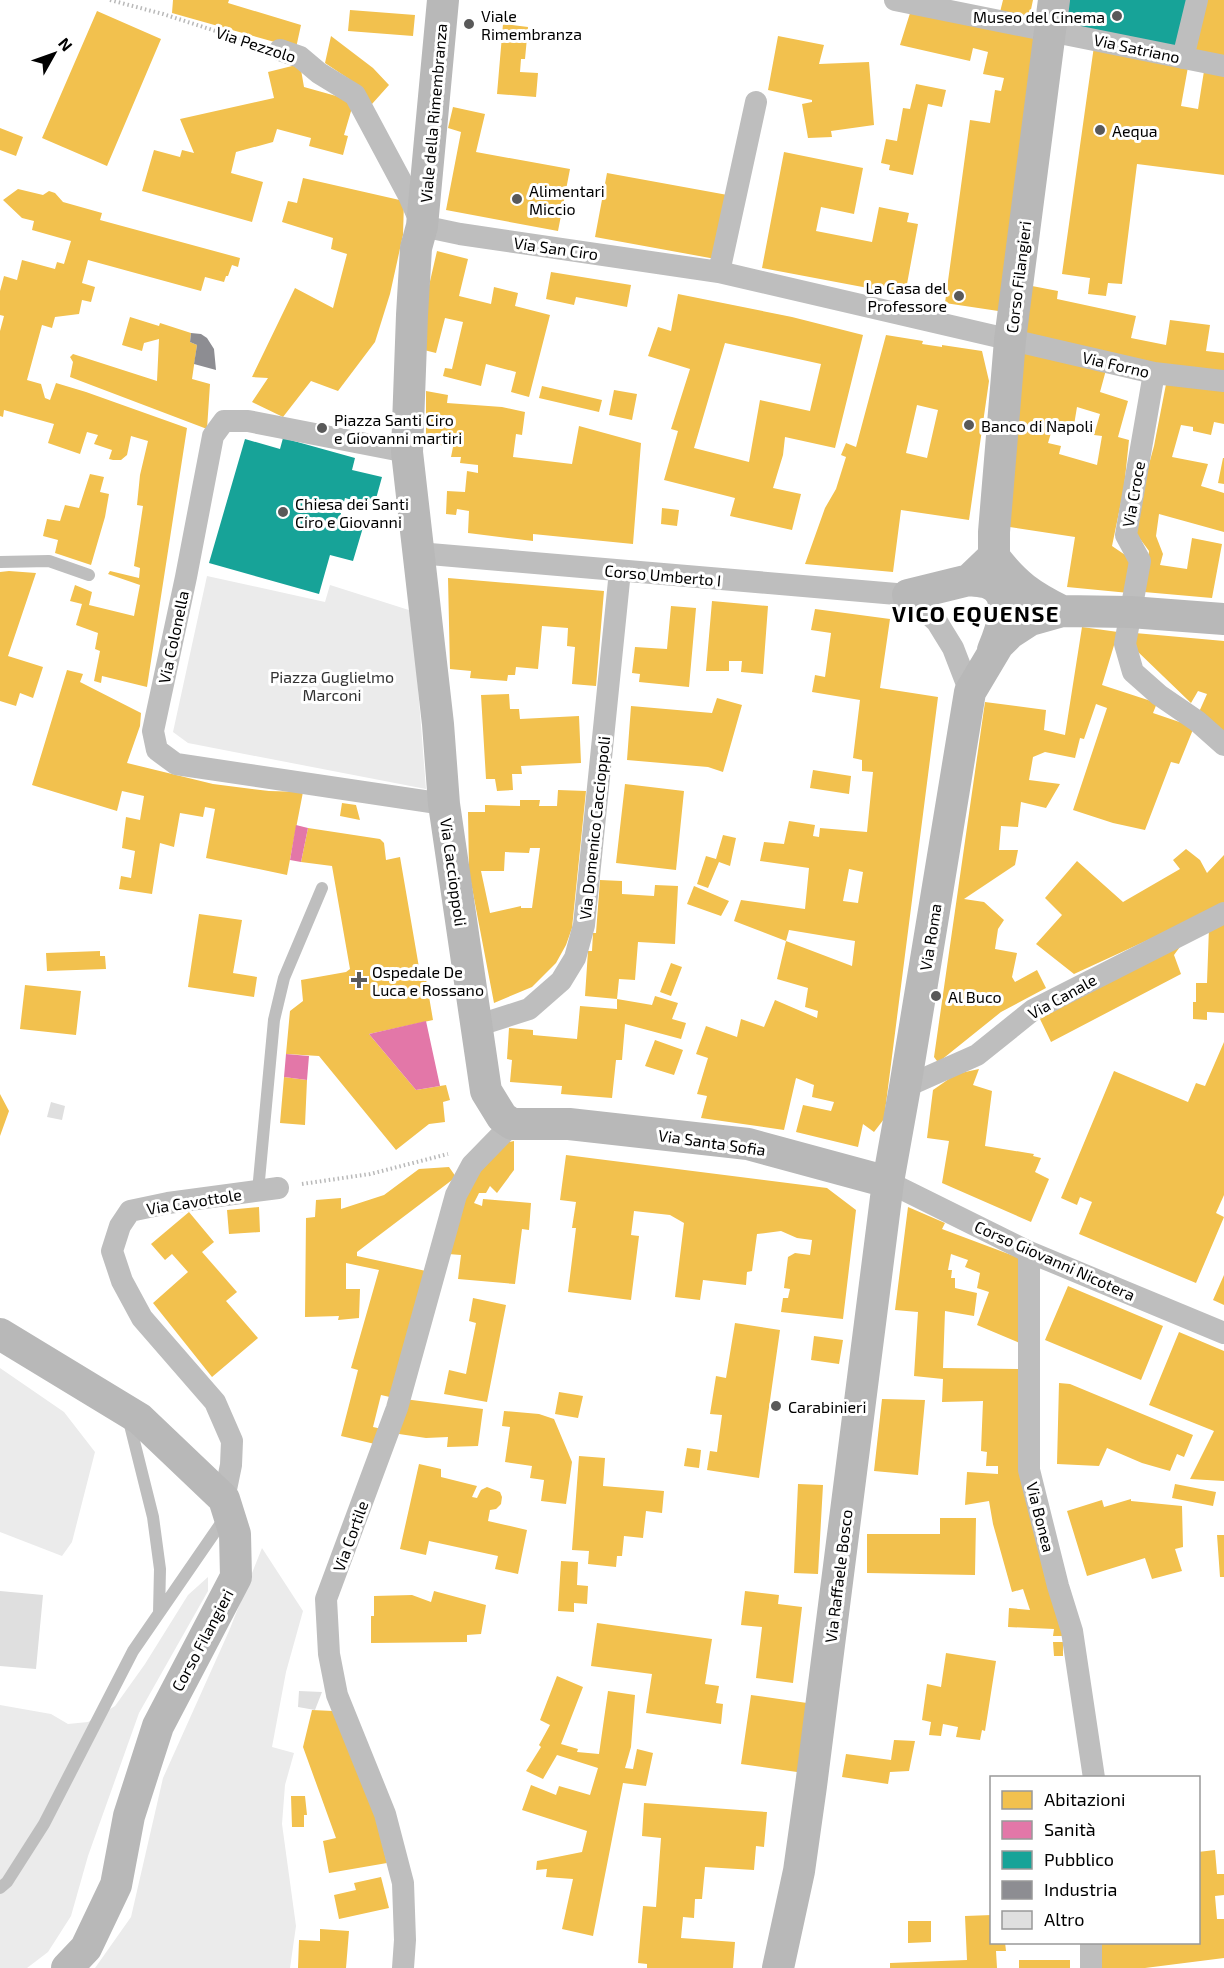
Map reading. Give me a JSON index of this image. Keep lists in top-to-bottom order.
{
  "streets": {
    "street": [
      "Via Pezzolo",
      "Via Satriano",
      "Viale della Rimembranza",
      "Via San Ciro",
      "Corso Filangieri",
      "Via Forno",
      "Via Croce",
      "Corso Umberto I",
      "Via Colonella",
      "Via Domenico Caccioppoli",
      "Via Caccioppoli",
      "Via Roma",
      "Via Canale",
      "Via Santa Sofia",
      "Via Cavottole",
      "Corso Giovanni Nicotera",
      "Via Bonea",
      "Via Cortile",
      "Via Raffaele Bosco"
    ]
  },
  "crossings": [
    ["Via Pezzolo", "Viale della Rimembranza"],
    ["Via Pezzolo", "Via San Ciro"],
    ["Via Satriano", "Corso Filangieri"],
    ["Viale della Rimembranza", "Via San Ciro"],
    ["Via San Ciro", "Corso Filangieri"],
    ["Via San Ciro", "Via Forno"],
    ["Corso Filangieri", "Via Forno"],
    ["Corso Filangieri", "Via Cavottole"],
    ["Via Forno", "Via Croce"],
    ["Corso Umberto I", "Via Domenico Caccioppoli"],
    ["Corso Umberto I", "Via Caccioppoli"],
    ["Via Colonella", "Via Caccioppoli"],
    ["Via Domenico Caccioppoli", "Via Caccioppoli"],
    ["Via Caccioppoli", "Via Santa Sofia"],
    ["Via Caccioppoli", "Via Cortile"],
    ["Via Roma", "Via Canale"],
    ["Via Roma", "Via Santa Sofia"],
    ["Via Roma", "Corso Giovanni Nicotera"],
    ["Via Roma", "Via Raffaele Bosco"],
    ["Via Santa Sofia", "Corso Giovanni Nicotera"],
    ["Via Santa Sofia", "Via Cortile"],
    ["Via Santa Sofia", "Via Raffaele Bosco"],
    ["Corso Giovanni Nicotera", "Via Bonea"],
    ["Corso Giovanni Nicotera", "Via Raffaele Bosco"]
  ],
  "districts": ["VICO EQUENSE"],
  "parks": ["Piazza Guglielmo Marconi"],
  "places": {
    "other": [
      "Museo del Cinema",
      "Viale Rimembranza",
      "Aequa",
      "Alimentari Miccio",
      "La Casa del Professore",
      "Banco di Napoli",
      "Piazza Santi Ciro e Giovanni martiri",
      "Chiesa dei Santi Ciro e Giovanni",
      "Al Buco",
      "Carabinieri"
    ],
    "health": ["Ospedale De Luca e Rossano"]
  },
  "legend": [
    "Abitazioni",
    "Sanità",
    "Pubblico",
    "Industria",
    "Altro"
  ],
  "north": "top right"
}
